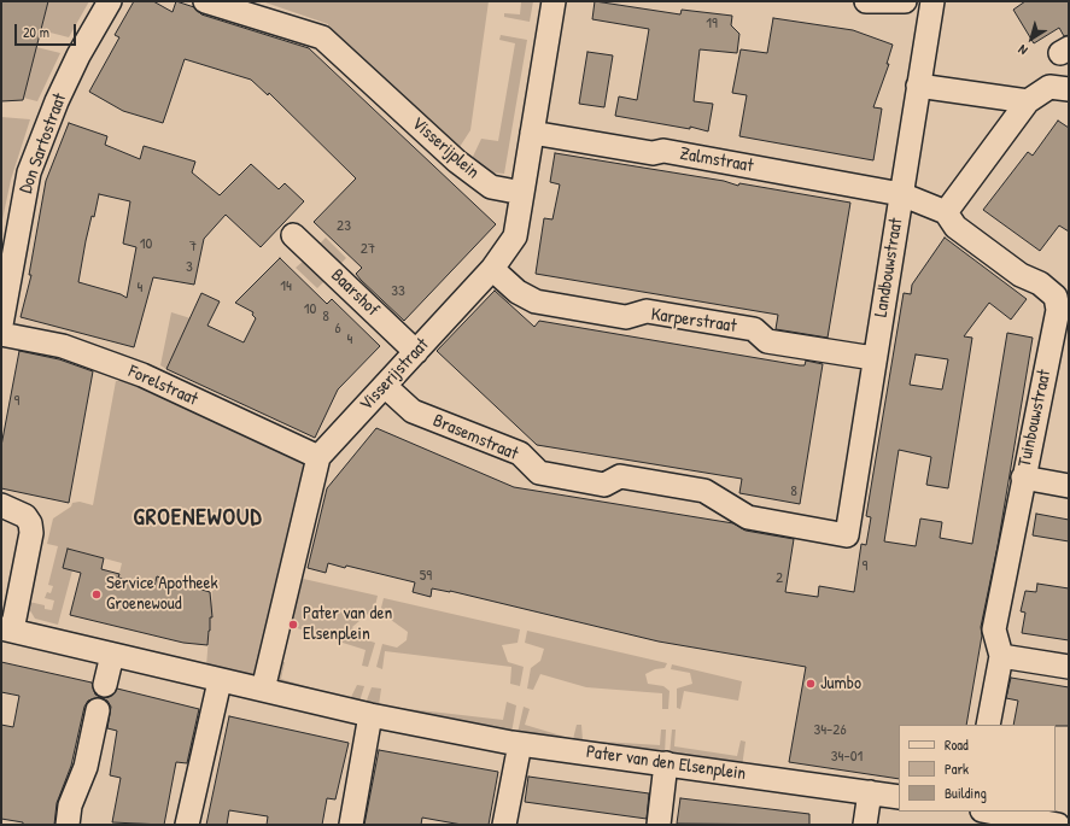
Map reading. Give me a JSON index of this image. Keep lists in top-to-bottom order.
{
  "streets": {
    "street": [
      "Don Sartostraat",
      "Visserijplein",
      "Zalmstraat",
      "Landbouwstraat",
      "Baarshof",
      "Karperstraat",
      "Visserijstraat",
      "Forelstraat",
      "Tuinbouwstraat",
      "Brasemstraat",
      "Pater van den Elsenplein"
    ]
  },
  "crossings": [
    ["Visserijplein", "Visserijstraat"],
    ["Zalmstraat", "Landbouwstraat"],
    ["Zalmstraat", "Tuinbouwstraat"],
    ["Landbouwstraat", "Karperstraat"],
    ["Landbouwstraat", "Tuinbouwstraat"],
    ["Landbouwstraat", "Brasemstraat"],
    ["Baarshof", "Visserijstraat"],
    ["Karperstraat", "Visserijstraat"],
    ["Visserijstraat", "Forelstraat"],
    ["Visserijstraat", "Brasemstraat"],
    ["Visserijstraat", "Pater van den Elsenplein"]
  ],
  "districts": ["GROENEWOUD"],
  "places": ["Service Apotheek Groenewoud", "Pater van den Elsenplein", "Jumbo"],
  "house_numbers": [
    "19",
    "23",
    "10",
    "7",
    "27",
    "3",
    "14",
    "4",
    "33",
    "10",
    "8",
    "6",
    "4",
    "9",
    "8",
    "9",
    "59",
    "2",
    "34-26",
    "34-01"
  ],
  "legend": ["Road", "Park", "Building"],
  "scale_bar": "20 m",
  "north": "bottom left"
}
